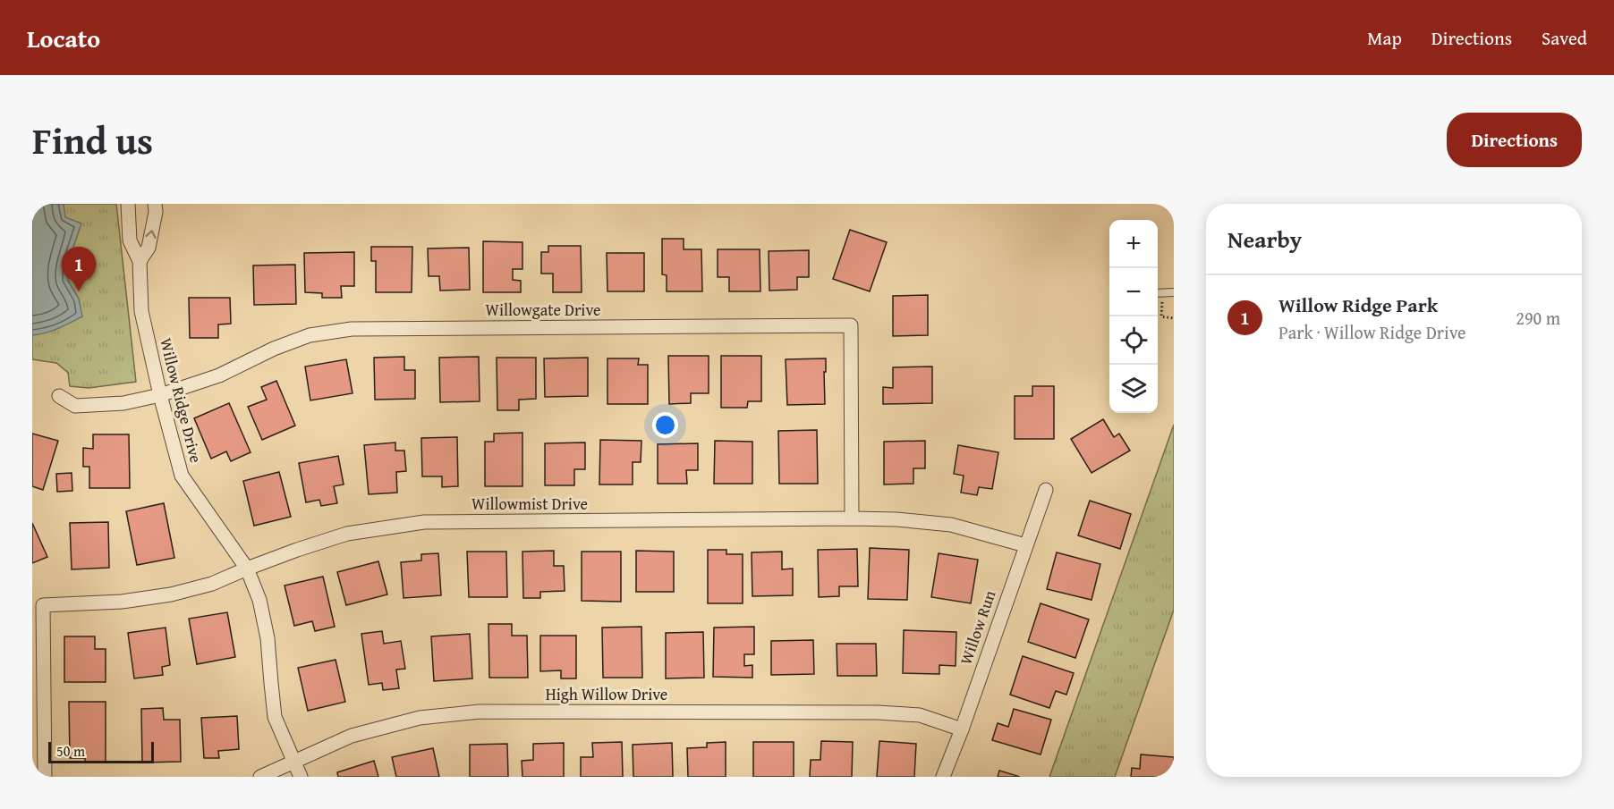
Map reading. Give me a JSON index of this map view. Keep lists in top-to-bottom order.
{
  "streets": {
    "street": [
      "Willowgate Drive",
      "Willow Ridge Drive",
      "Willowmist Drive",
      "Willow Run",
      "High Willow Drive"
    ]
  },
  "crossings": [
    ["Willowgate Drive", "Willow Ridge Drive"],
    ["Willowgate Drive", "Willowmist Drive"],
    ["Willow Ridge Drive", "Willowmist Drive"],
    ["Willow Ridge Drive", "High Willow Drive"],
    ["Willowmist Drive", "Willow Run"],
    ["Willow Run", "High Willow Drive"]
  ],
  "scale_bar": "50 m",
  "page": {
    "header": "Locato",
    "nav": ["Map", "Directions", "Saved"],
    "title": "Find us",
    "buttons": "Directions",
    "heading": "Nearby",
    "map_buttons": ["+", "−"],
    "pins": "1",
    "list": [
      {
        "mark": "1",
        "name": "Willow Ridge Park",
        "note": "Park · Willow Ridge Drive",
        "value": "290 m"
      }
    ],
    "scale": "50 m"
  }
}
